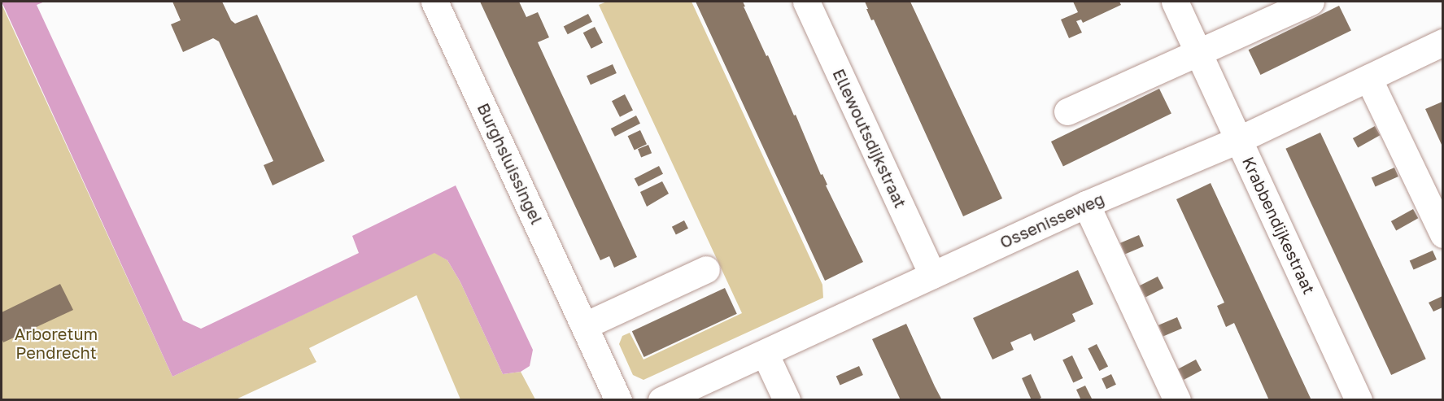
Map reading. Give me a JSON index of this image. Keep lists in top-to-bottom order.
{
  "streets": {
    "street": [
      "Ellewoutsdijkstraat",
      "Burghsluissingel",
      "Ossenisseweg",
      "Krabbendijkestraat"
    ]
  },
  "crossings": [
    ["Ellewoutsdijkstraat", "Ossenisseweg"],
    ["Ossenisseweg", "Krabbendijkestraat"]
  ],
  "parks": ["Arboretum Pendrecht"]
}
